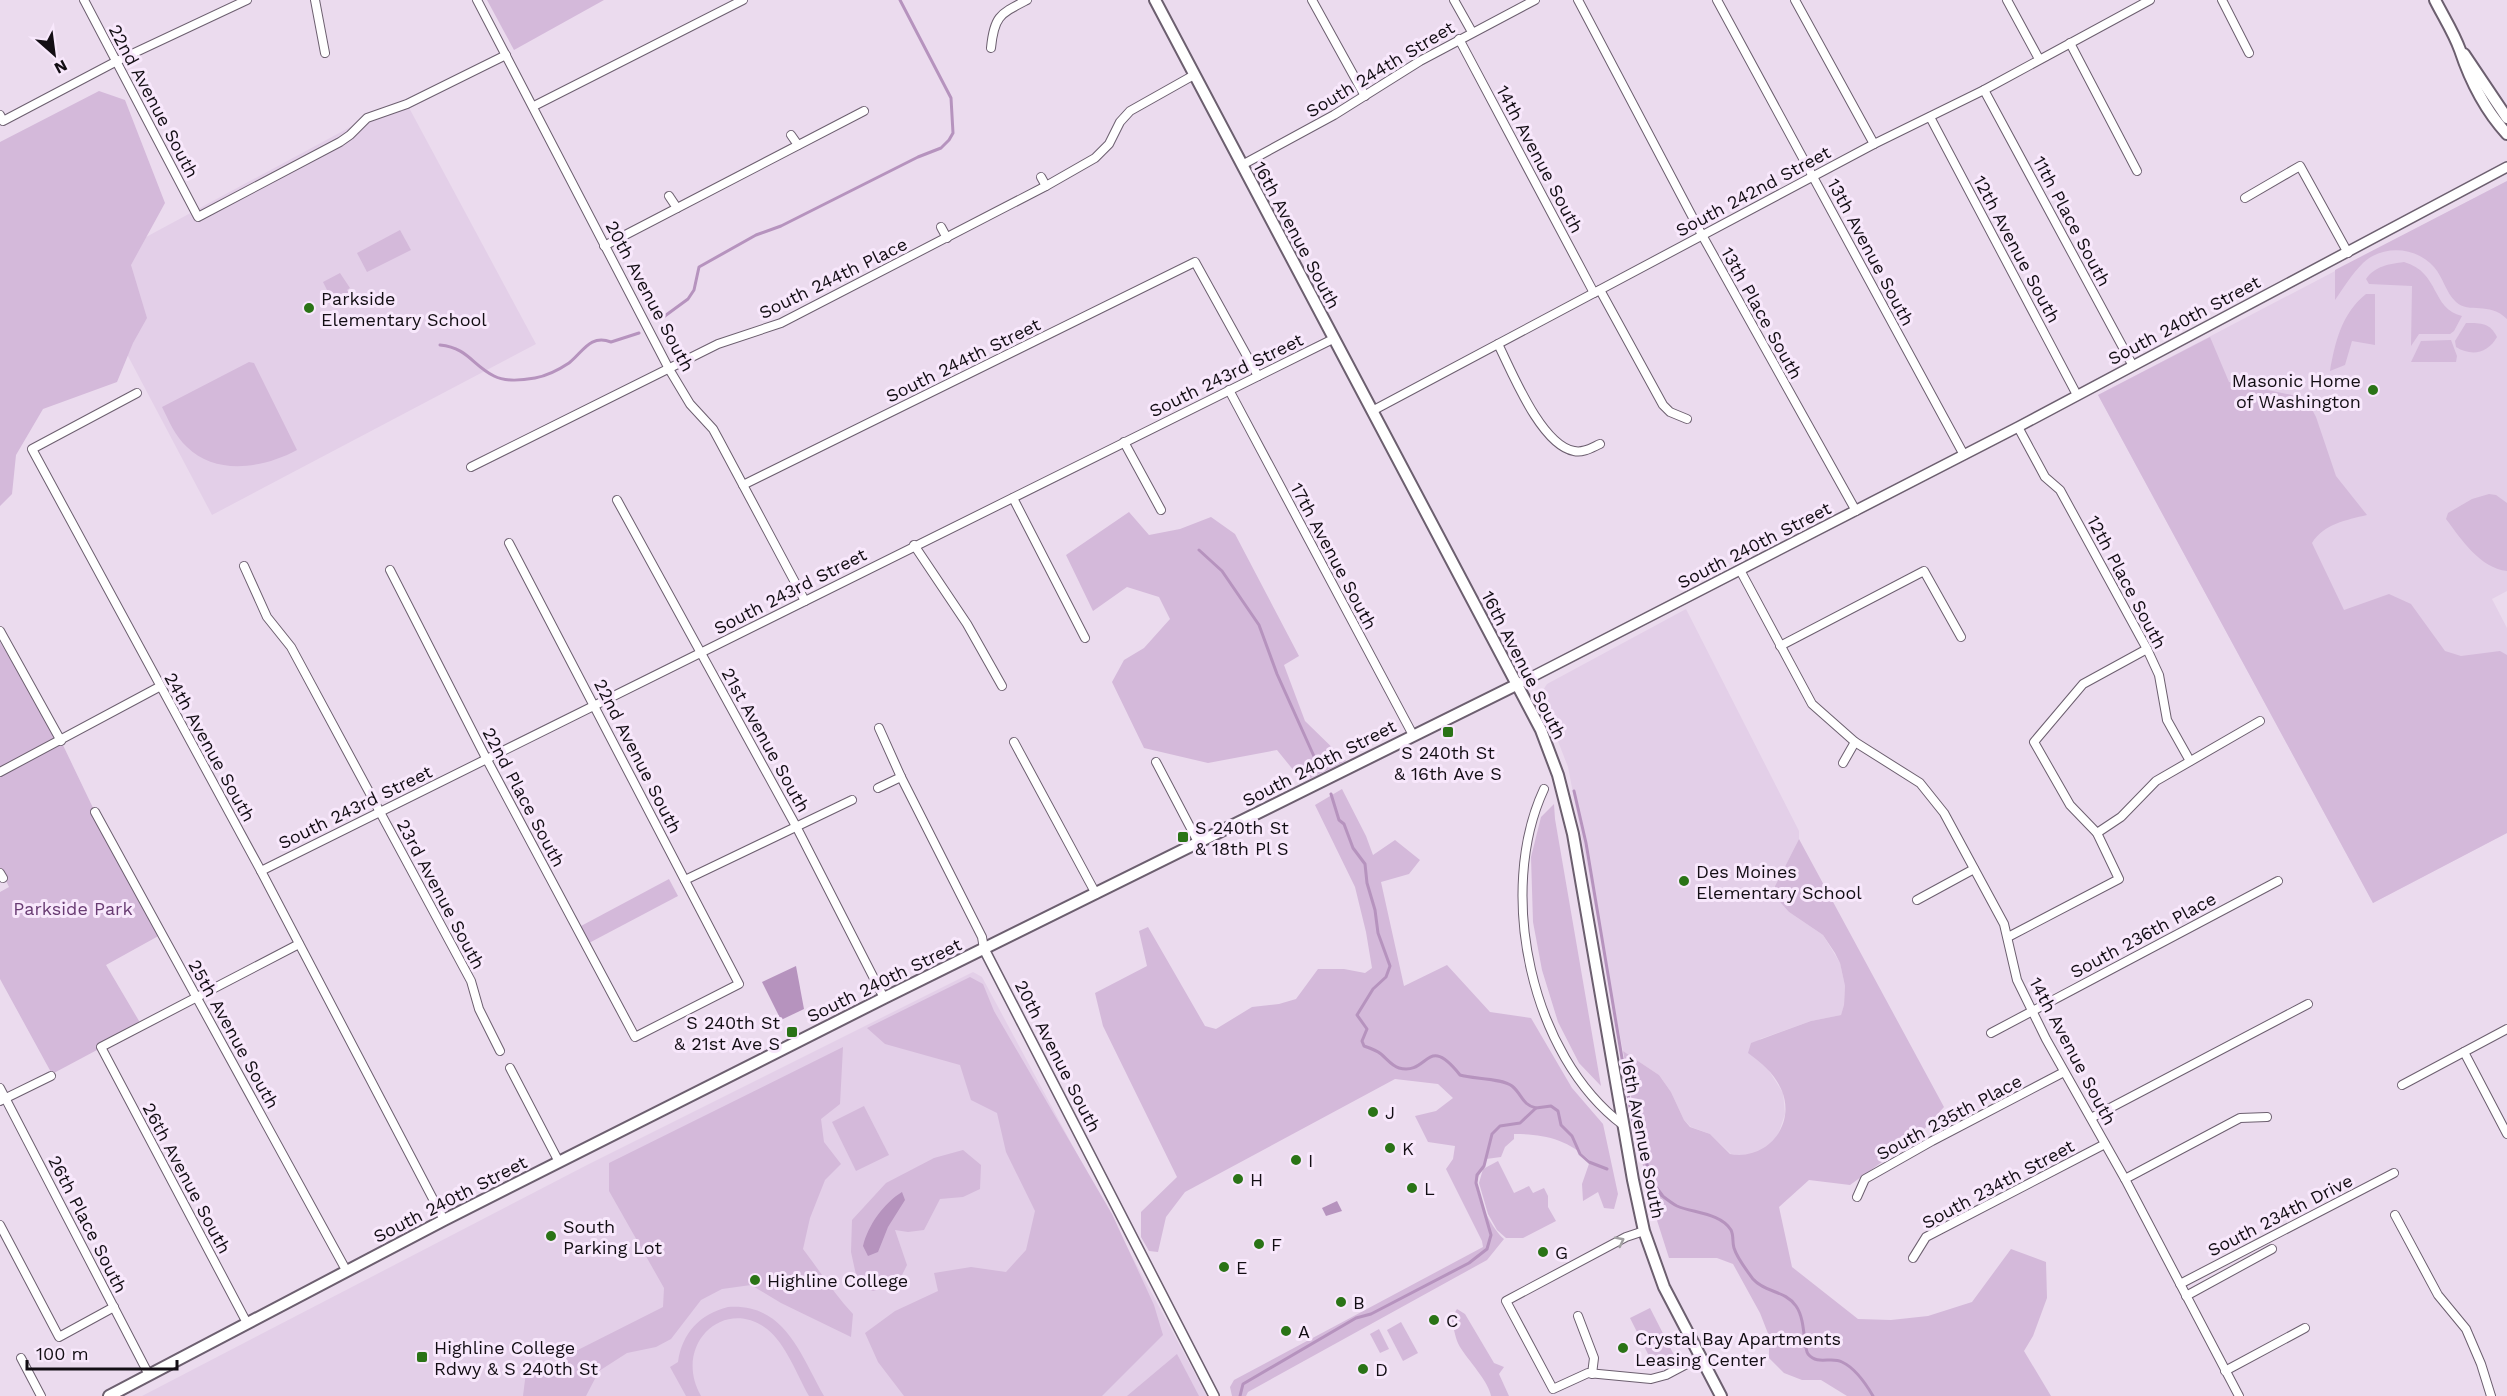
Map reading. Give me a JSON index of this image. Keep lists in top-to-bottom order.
{
  "streets": {
    "main road": ["16th Avenue South", "South 240th Street"],
    "street": [
      "South 244th Street",
      "22nd Avenue South",
      "14th Avenue South",
      "South 242nd Street",
      "11th Place South",
      "12th Avenue South",
      "13th Avenue South",
      "South 244th Place",
      "20th Avenue South",
      "13th Place South",
      "South 243rd Street",
      "17th Avenue South",
      "12th Place South",
      "21st Avenue South",
      "24th Avenue South",
      "22nd Place South",
      "23rd Avenue South",
      "South 236th Place",
      "25th Avenue South",
      "South 235th Place",
      "26th Avenue South",
      "South 234th Street",
      "South 234th Drive",
      "26th Place South"
    ]
  },
  "crossings": [
    ["South 244th Street", "14th Avenue South"],
    ["South 244th Street", "16th Avenue South"],
    ["South 244th Street", "20th Avenue South"],
    ["South 244th Street", "South 243rd Street"],
    ["22nd Avenue South", "20th Avenue South"],
    ["22nd Avenue South", "South 243rd Street"],
    ["22nd Avenue South", "22nd Place South"],
    ["14th Avenue South", "South 242nd Street"],
    ["14th Avenue South", "South 240th Street"],
    ["14th Avenue South", "South 236th Place"],
    ["14th Avenue South", "South 235th Place"],
    ["14th Avenue South", "South 234th Street"],
    ["14th Avenue South", "South 234th Drive"],
    ["South 242nd Street", "11th Place South"],
    ["South 242nd Street", "16th Avenue South"],
    ["South 242nd Street", "12th Avenue South"],
    ["South 242nd Street", "13th Avenue South"],
    ["South 242nd Street", "13th Place South"],
    ["11th Place South", "South 240th Street"],
    ["16th Avenue South", "South 244th Place"],
    ["16th Avenue South", "South 240th Street"],
    ["16th Avenue South", "South 243rd Street"],
    ["12th Avenue South", "South 240th Street"],
    ["13th Avenue South", "South 240th Street"],
    ["South 244th Place", "20th Avenue South"],
    ["20th Avenue South", "South 240th Street"],
    ["20th Avenue South", "South 243rd Street"],
    ["13th Place South", "South 240th Street"],
    ["South 240th Street", "17th Avenue South"],
    ["South 240th Street", "12th Place South"],
    ["South 240th Street", "21st Avenue South"],
    ["South 240th Street", "24th Avenue South"],
    ["South 240th Street", "25th Avenue South"],
    ["South 240th Street", "26th Avenue South"],
    ["South 240th Street", "26th Place South"],
    ["South 243rd Street", "17th Avenue South"],
    ["South 243rd Street", "21st Avenue South"],
    ["South 243rd Street", "24th Avenue South"],
    ["South 243rd Street", "22nd Place South"],
    ["South 243rd Street", "23rd Avenue South"],
    ["25th Avenue South", "26th Avenue South"]
  ],
  "parks": ["Parkside Park"],
  "places": {
    "other": [
      "Parkside Elementary School",
      "Masonic Home of Washington",
      "Des Moines Elementary School",
      "J",
      "K",
      "I",
      "H",
      "L",
      "South Parking Lot",
      "F",
      "G",
      "E",
      "Highline College",
      "B",
      "C",
      "A",
      "Crystal Bay Apartments Leasing Center",
      "D"
    ],
    "transit": [
      "S 240th St & 16th Ave S",
      "S 240th St & 18th Pl S",
      "S 240th St & 21st Ave S",
      "Highline College Rdwy & S 240th St"
    ]
  },
  "scale_bar": "100 m",
  "north": "bottom right"
}
